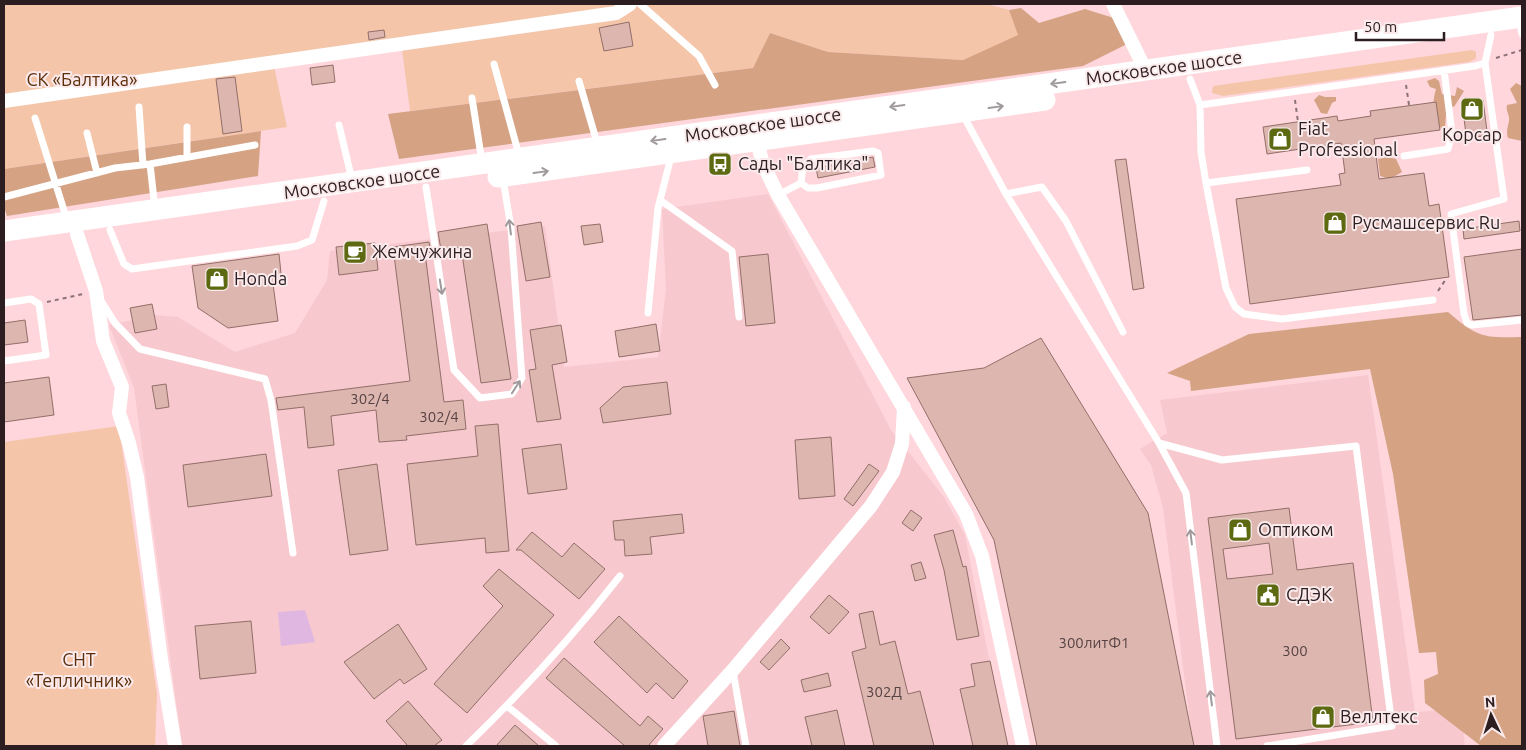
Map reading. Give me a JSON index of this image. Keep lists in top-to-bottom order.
{
  "streets": {
    "main road": ["Московское шоссе"]
  },
  "parks": ["СК «Балтика»", "СНТ «Тепличник»"],
  "places": {
    "shop": [
      "Корсар",
      "Fiat Professional",
      "Русмашсервис Ru",
      "Honda",
      "Оптиком",
      "Веллтекс"
    ],
    "bus stop": ["Сады \"Балтика\""],
    "cafe": ["Жемчужина"],
    "public building": ["СДЭК"]
  },
  "house_numbers": [
    "302/4",
    "302/4",
    "300литФ1",
    "300",
    "302Д"
  ],
  "scale_bar": "50 m",
  "north": "top"
}
